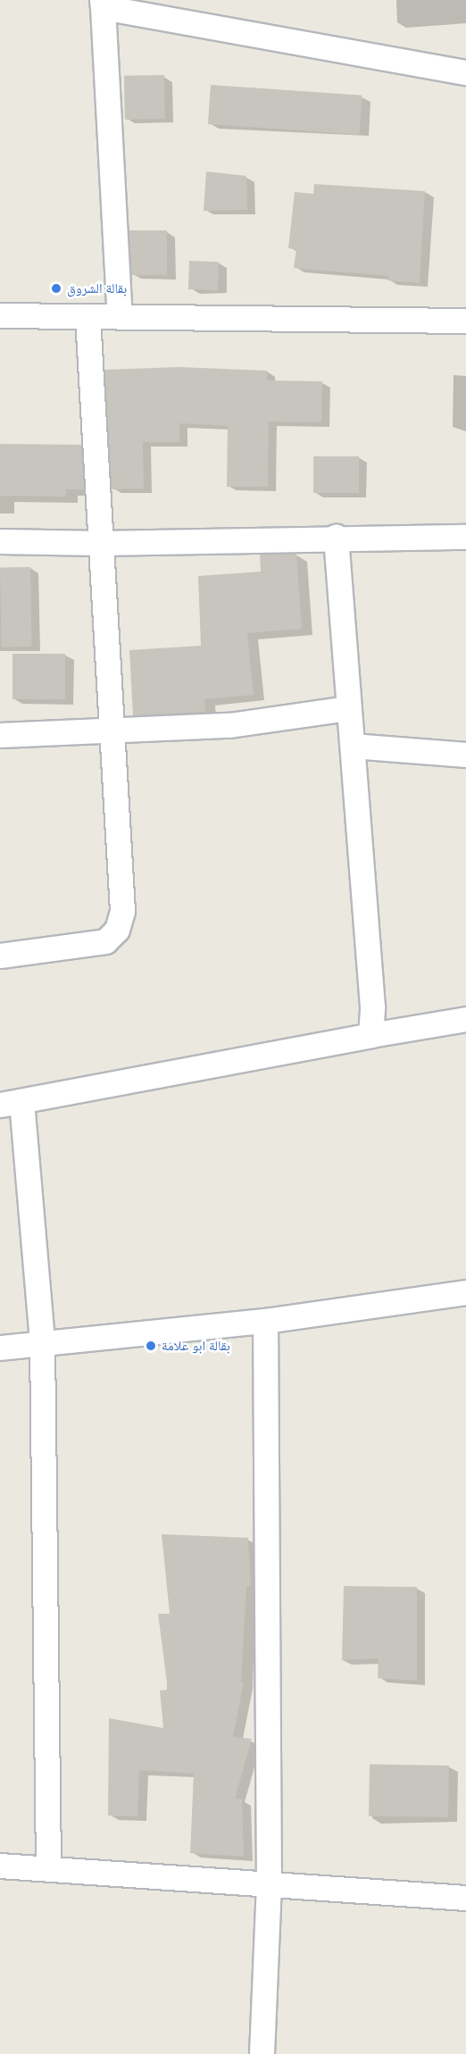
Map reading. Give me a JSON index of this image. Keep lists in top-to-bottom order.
{
  "places": ["بقالة الشروق", "بقالة ابو علامة"]
}
